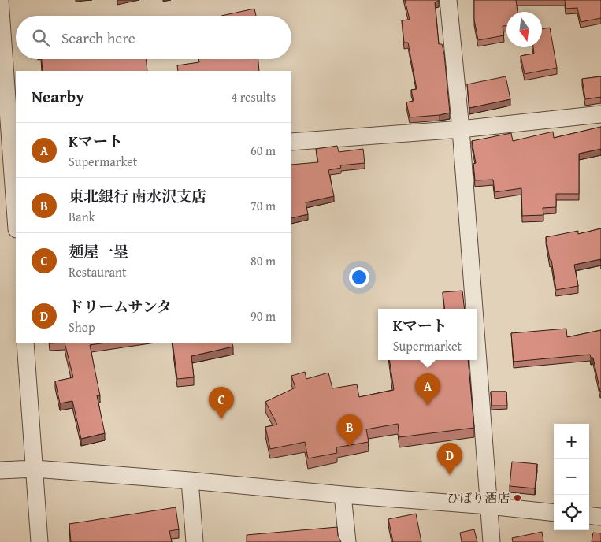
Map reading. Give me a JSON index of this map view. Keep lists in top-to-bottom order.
{
  "places": ["ひばり酒店"],
  "north": "bottom",
  "page": {
    "search": "Search here",
    "heading": ["Nearby", "4 results"],
    "list": [
      {
        "mark": "A",
        "name": "Kマート",
        "note": "Supermarket",
        "value": "60 m"
      },
      {
        "mark": "B",
        "name": "東北銀行 南水沢支店",
        "note": "Bank",
        "value": "70 m"
      },
      {
        "mark": "C",
        "name": "麺屋一塁",
        "note": "Restaurant",
        "value": "80 m"
      },
      {
        "mark": "D",
        "name": "ドリームサンタ",
        "note": "Shop",
        "value": "90 m"
      }
    ],
    "popup": ["Kマート", "Supermarket"],
    "pins": [
      "A",
      "C",
      "B",
      "D"
    ],
    "map_buttons": ["+", "−"]
  }
}
